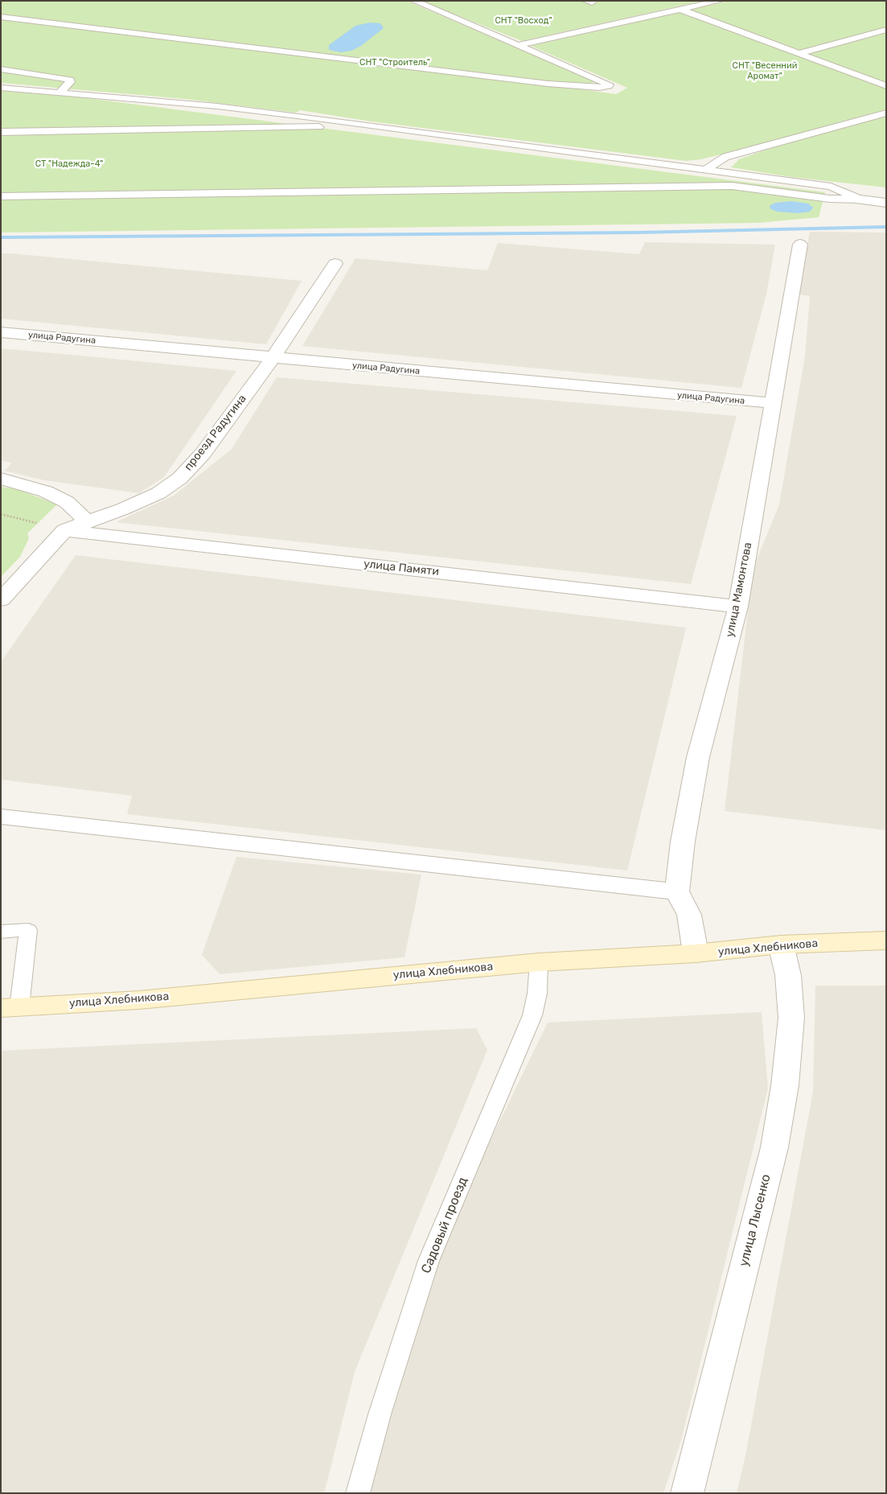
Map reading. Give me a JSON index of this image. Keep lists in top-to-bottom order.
{
  "streets": {
    "street": [
      "улица Радугина",
      "проезд Радугина",
      "улица Памяти",
      "улица Мамонтова",
      "улица Хлебникова",
      "улица Лысенко"
    ],
    "lane": ["Садовый проезд"]
  },
  "crossings": [
    ["улица Радугина", "проезд Радугина"],
    ["улица Радугина", "улица Мамонтова"],
    ["проезд Радугина", "улица Памяти"],
    ["улица Памяти", "улица Мамонтова"],
    ["улица Хлебникова", "улица Лысенко"],
    ["улица Хлебникова", "Садовый проезд"]
  ],
  "parks": [
    "СНТ \"Восход\"",
    "СНТ \"Строитель\"",
    "СНТ \"Весенний Аромат\"",
    "СТ \"Надежда-4\""
  ]
}
